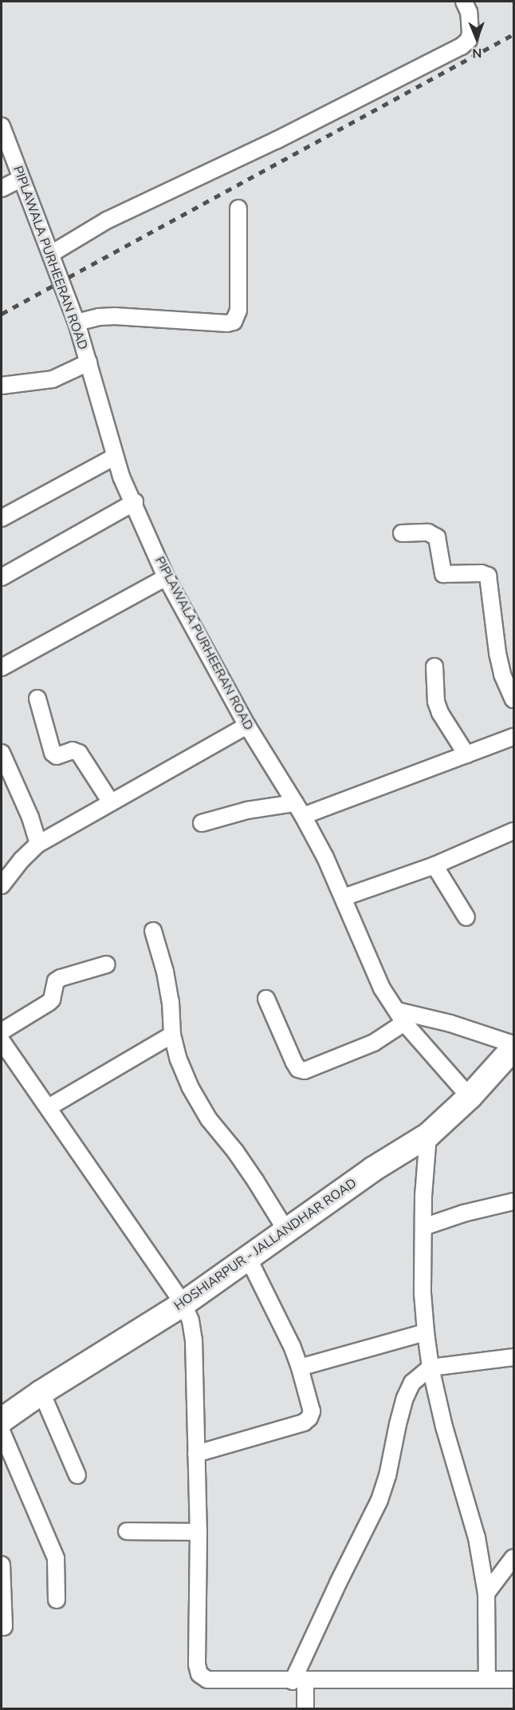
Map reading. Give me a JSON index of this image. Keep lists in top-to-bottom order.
{
  "streets": {
    "highway": ["HOSHIARPUR - JALLANDHAR ROAD"],
    "street": ["PIPLAWALA PURHEERAN ROAD"]
  },
  "crossings": [
    ["PIPLAWALA PURHEERAN ROAD", "HOSHIARPUR - JALLANDHAR ROAD"]
  ],
  "north": "bottom"
}
